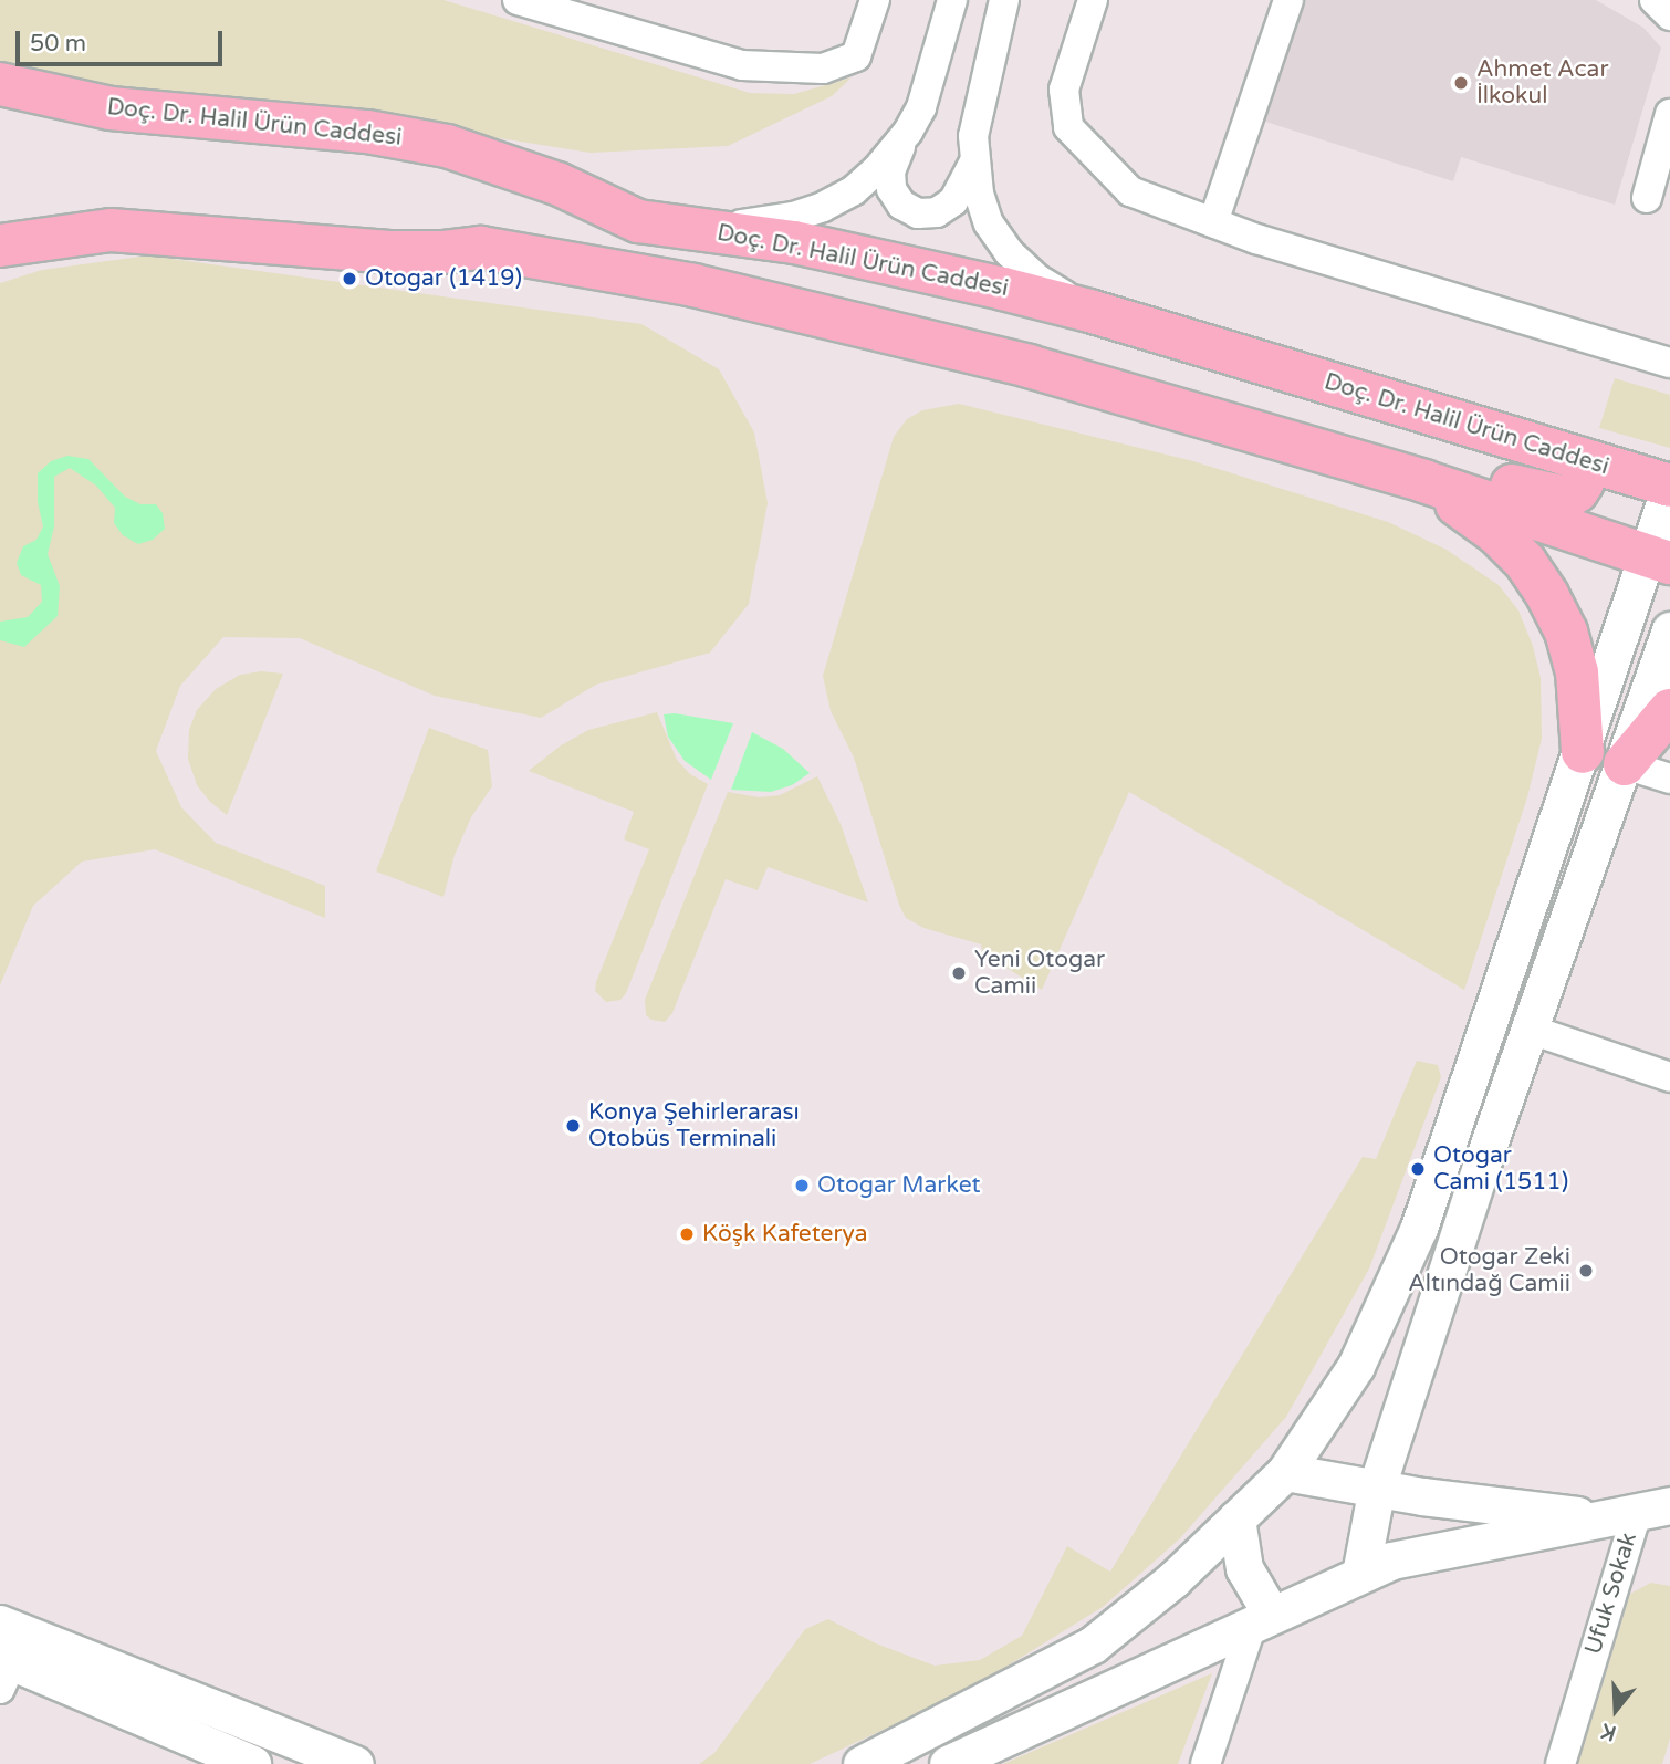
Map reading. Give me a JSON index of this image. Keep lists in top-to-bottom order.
{
  "streets": {
    "main road": ["Doç. Dr. Halil Ürün Caddesi"],
    "street": ["Ufuk Sokak"]
  },
  "places": [
    "Ahmet Acar İlkokul",
    "Otogar (1419)",
    "Yeni Otogar Camii",
    "Konya Şehirlerarası Otobüs Terminali",
    "Otogar Cami (1511)",
    "Otogar Market",
    "Köşk Kafeterya",
    "Otogar Zeki Altındağ Camii"
  ],
  "scale_bar": "50 m",
  "north": "bottom"
}
